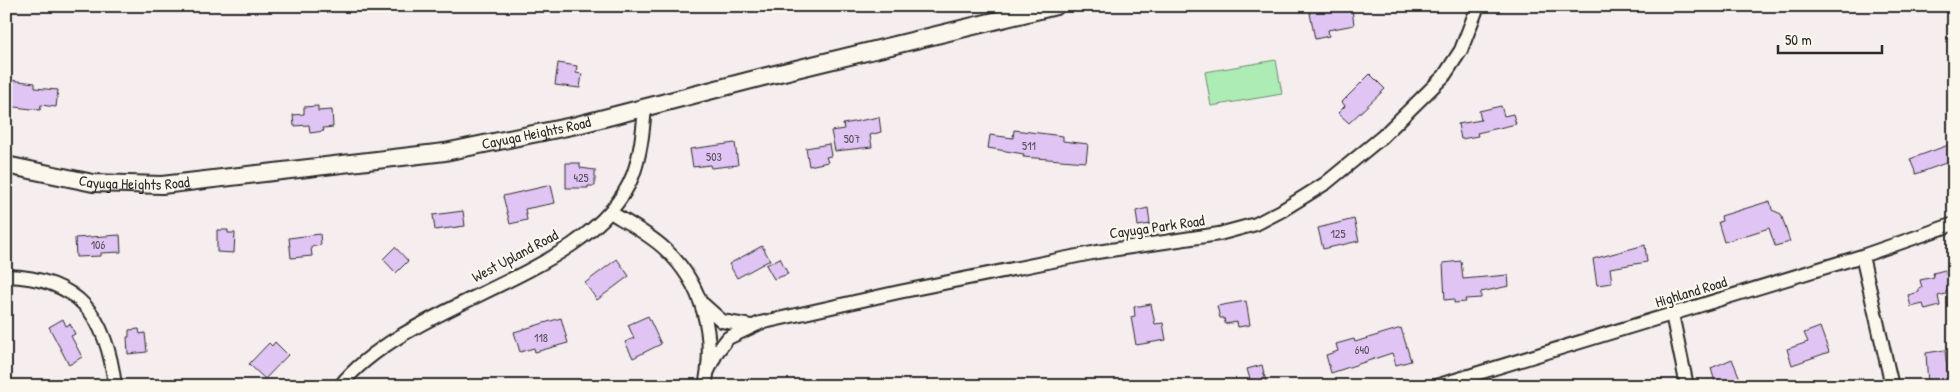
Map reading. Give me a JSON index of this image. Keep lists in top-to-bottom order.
{
  "streets": {
    "street": [
      "Cayuga Heights Road",
      "Cayuga Park Road",
      "West Upland Road",
      "Highland Road"
    ]
  },
  "crossings": [
    ["Cayuga Heights Road", "West Upland Road"]
  ],
  "house_numbers": [
    "507",
    "511",
    "503",
    "425",
    "125",
    "106",
    "118",
    "640"
  ],
  "scale_bar": "50 m"
}
